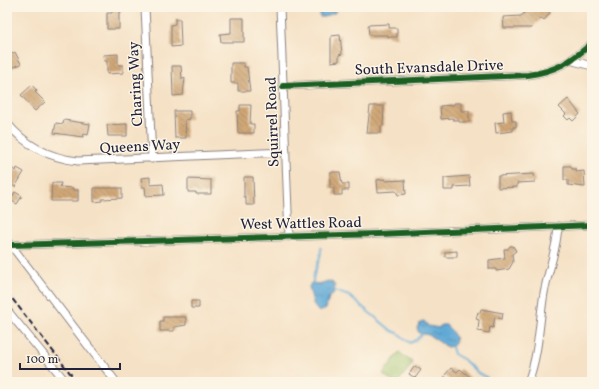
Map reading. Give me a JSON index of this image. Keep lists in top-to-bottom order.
{
  "streets": {
    "street": [
      "South Evansdale Drive",
      "Charing Way",
      "Squirrel Road",
      "Queens Way",
      "West Wattles Road"
    ]
  },
  "crossings": [
    ["South Evansdale Drive", "Squirrel Road"],
    ["Charing Way", "Queens Way"],
    ["Squirrel Road", "Queens Way"],
    ["Squirrel Road", "West Wattles Road"]
  ],
  "scale_bar": "100 m"
}
